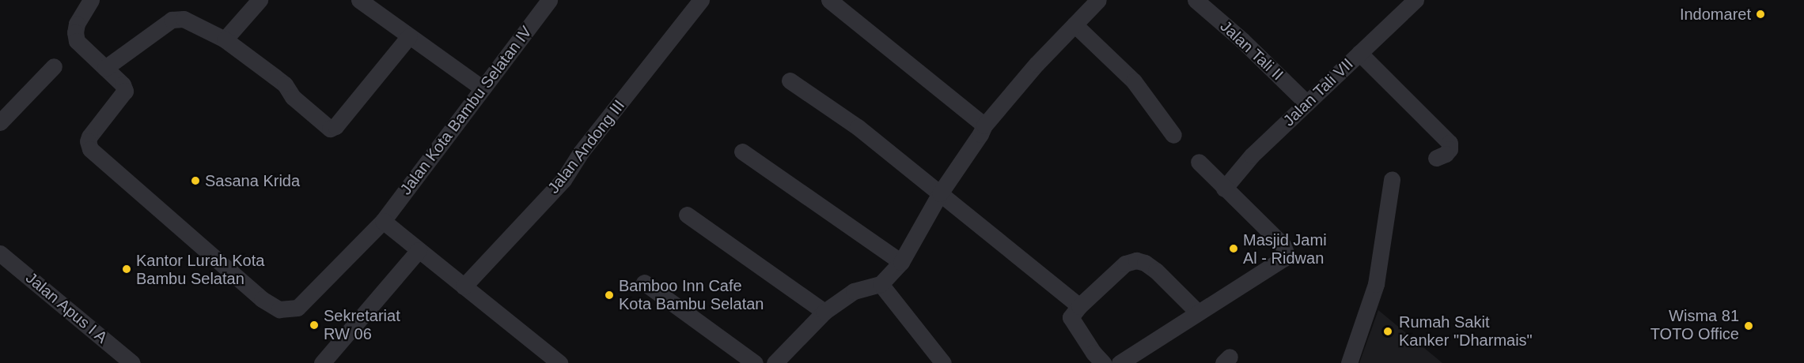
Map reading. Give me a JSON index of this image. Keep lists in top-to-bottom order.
{
  "streets": {
    "street": [
      "Jalan Tali II",
      "Jalan Tali VII",
      "Jalan Kota Bambu Selatan IV",
      "Jalan Andong III",
      "Jalan Apus I A"
    ]
  },
  "crossings": [
    ["Jalan Tali II", "Jalan Tali VII"]
  ],
  "places": [
    "Indomaret",
    "Sasana Krida",
    "Masjid Jami Al - Ridwan",
    "Kantor Lurah Kota Bambu Selatan",
    "Bamboo Inn Cafe Kota Bambu Selatan",
    "Sekretariat RW 06",
    "Wisma 81 TOTO Office",
    "Rumah Sakit Kanker \"Dharmais\""
  ]
}
